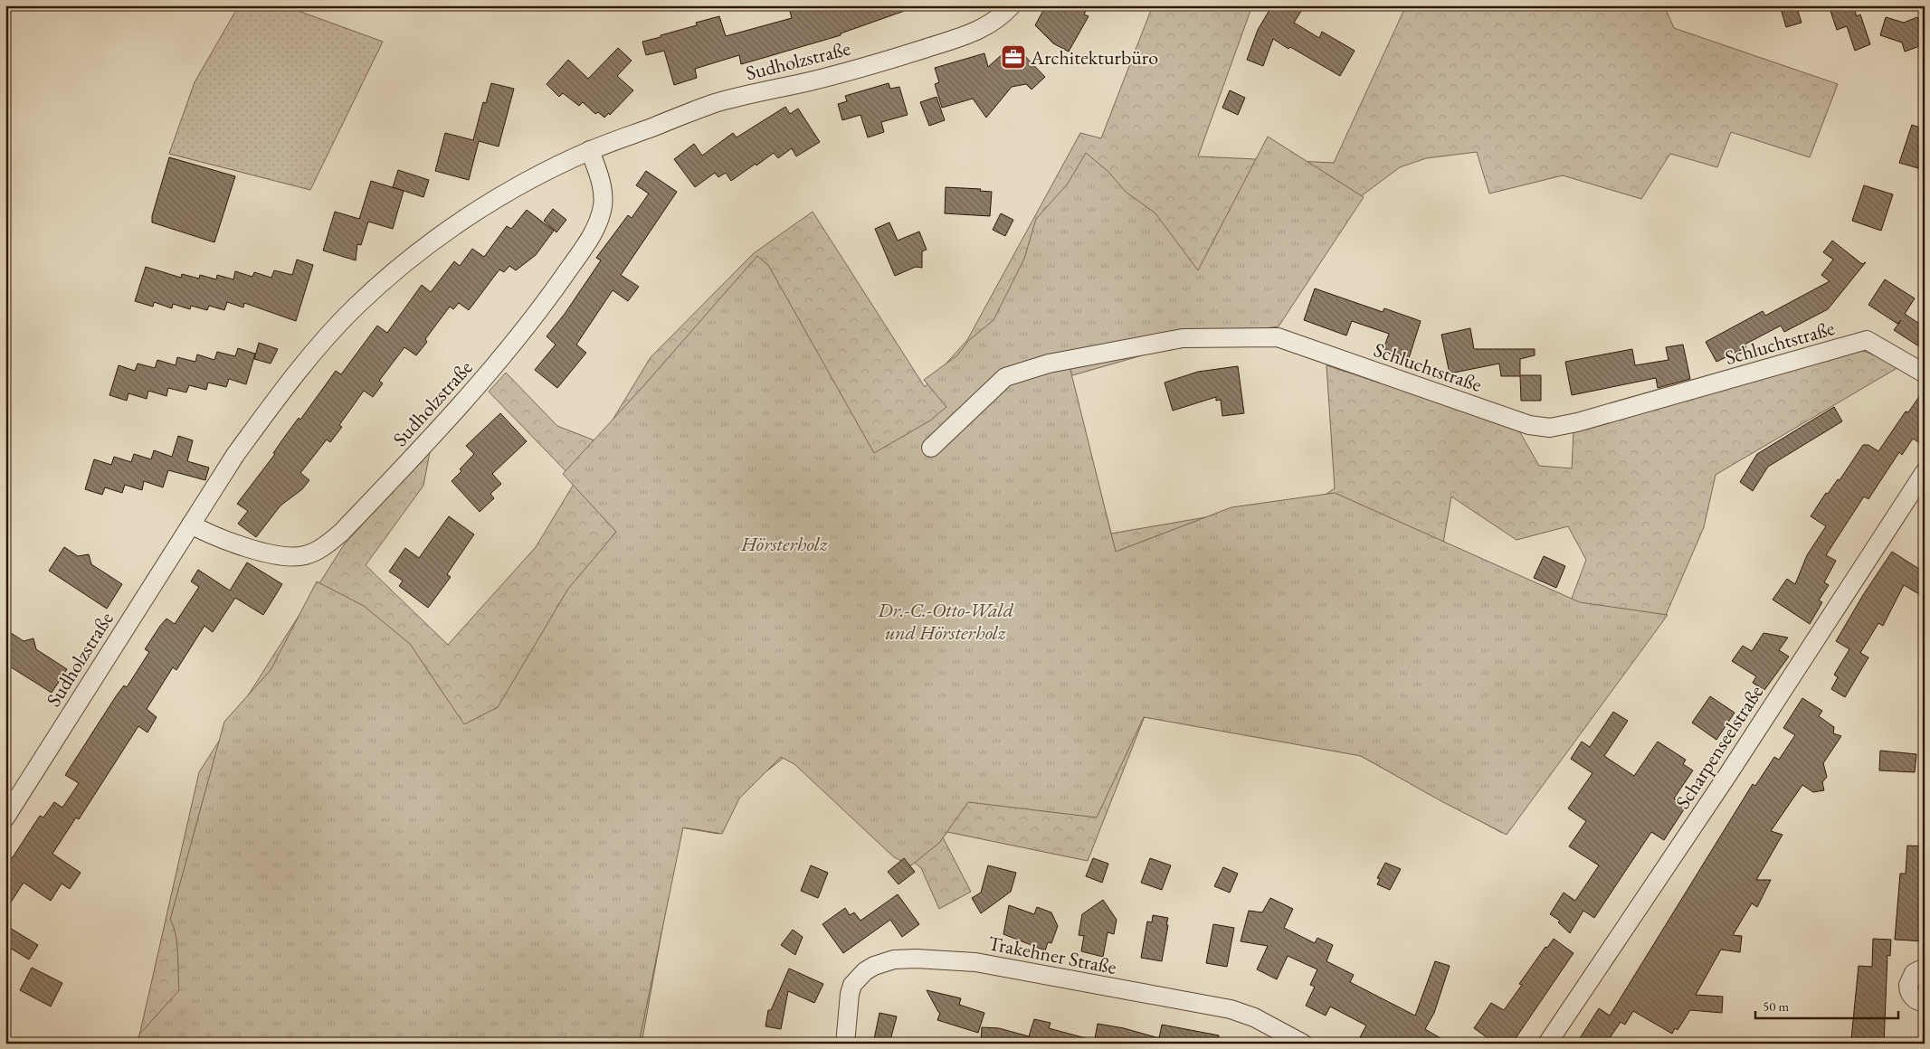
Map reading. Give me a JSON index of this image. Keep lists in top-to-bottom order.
{
  "streets": {
    "street": [
      "Sudholzstraße",
      "Schluchtstraße",
      "Scharpenseelstraße",
      "Trakehner Straße"
    ]
  },
  "parks": ["Hörsterholz", "Dr.-C.-Otto-Wald und Hörsterholz"],
  "places": {
    "office": ["Architekturbüro"]
  },
  "scale_bar": "50 m"
}
